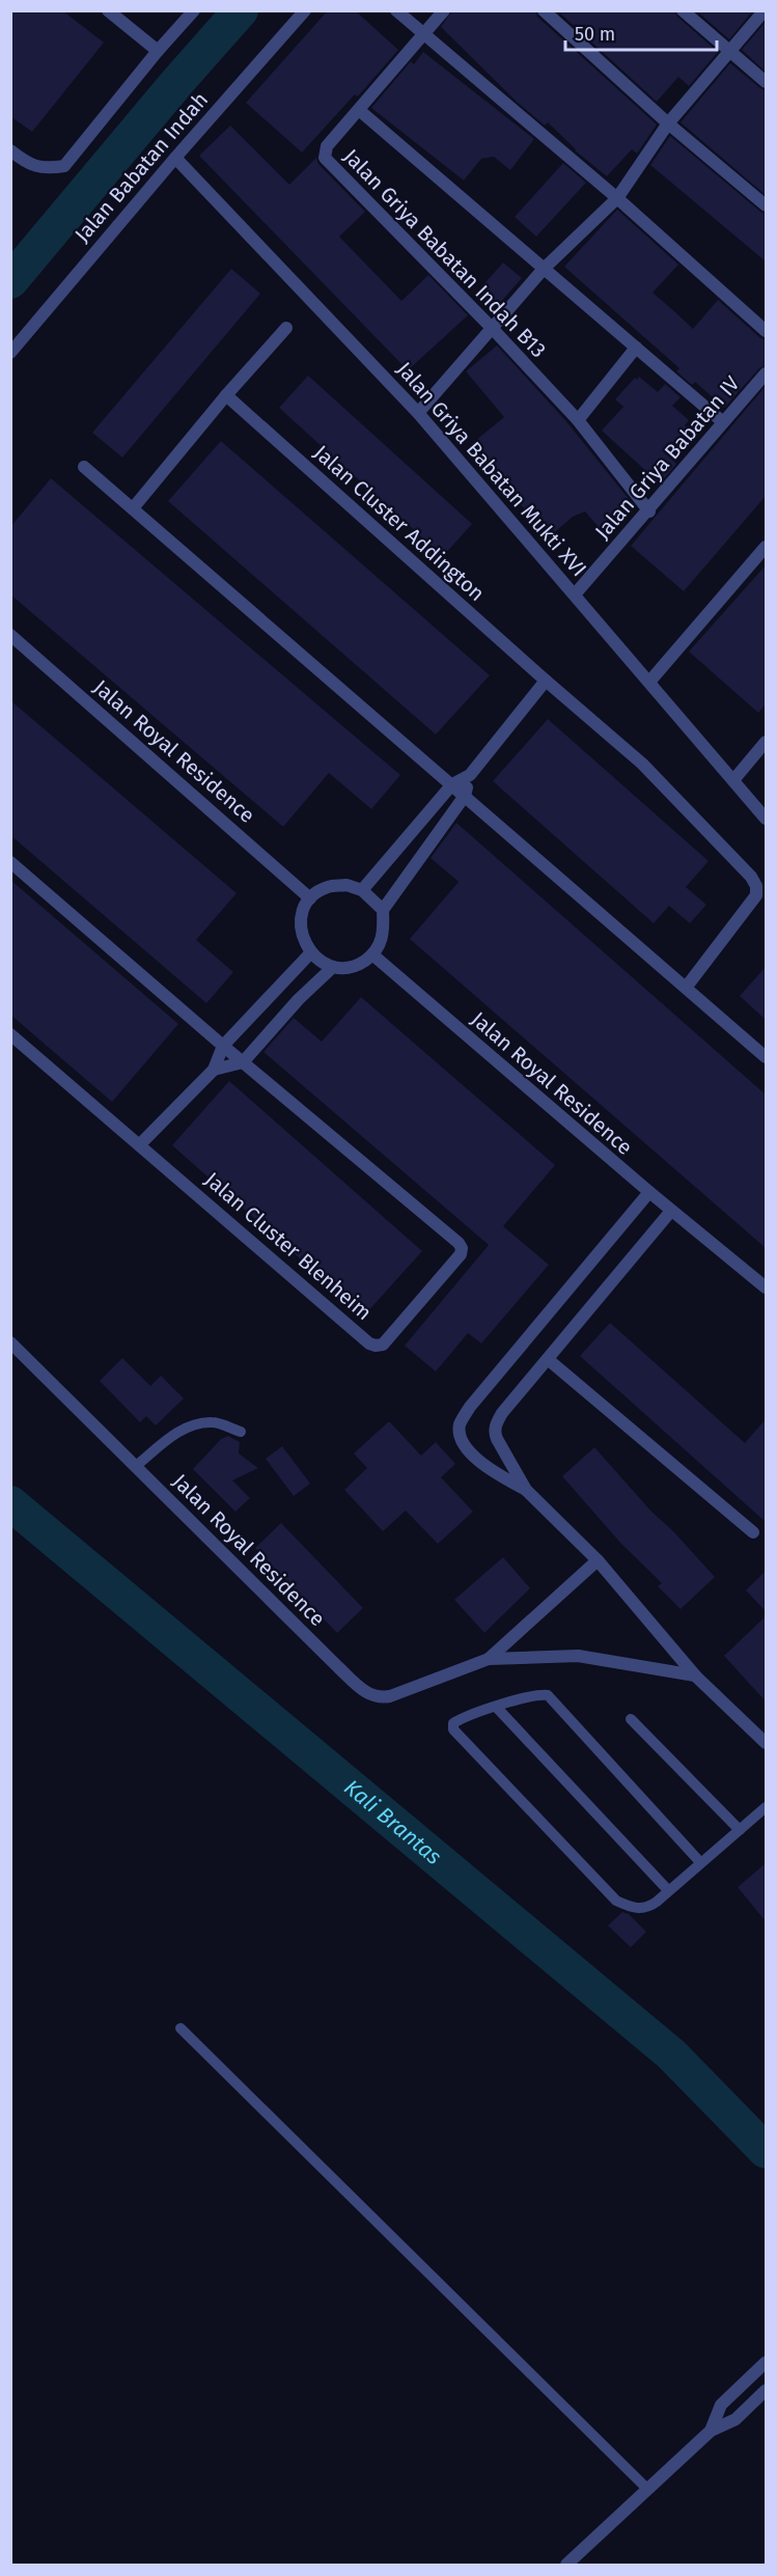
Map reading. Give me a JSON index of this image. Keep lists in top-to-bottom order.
{
  "streets": {
    "street": [
      "Jalan Babatan Indah",
      "Jalan Griya Babatan Indah B13",
      "Jalan Griya Babatan IV",
      "Jalan Griya Babatan Mukti XVI",
      "Jalan Cluster Addington",
      "Jalan Royal Residence",
      "Jalan Cluster Blenheim"
    ]
  },
  "crossings": [
    ["Jalan Babatan Indah", "Jalan Griya Babatan Mukti XVI"],
    ["Jalan Griya Babatan Indah B13", "Jalan Griya Babatan IV"],
    ["Jalan Griya Babatan IV", "Jalan Griya Babatan Mukti XVI"]
  ],
  "water": ["Kali Brantas"],
  "scale_bar": "50 m"
}
